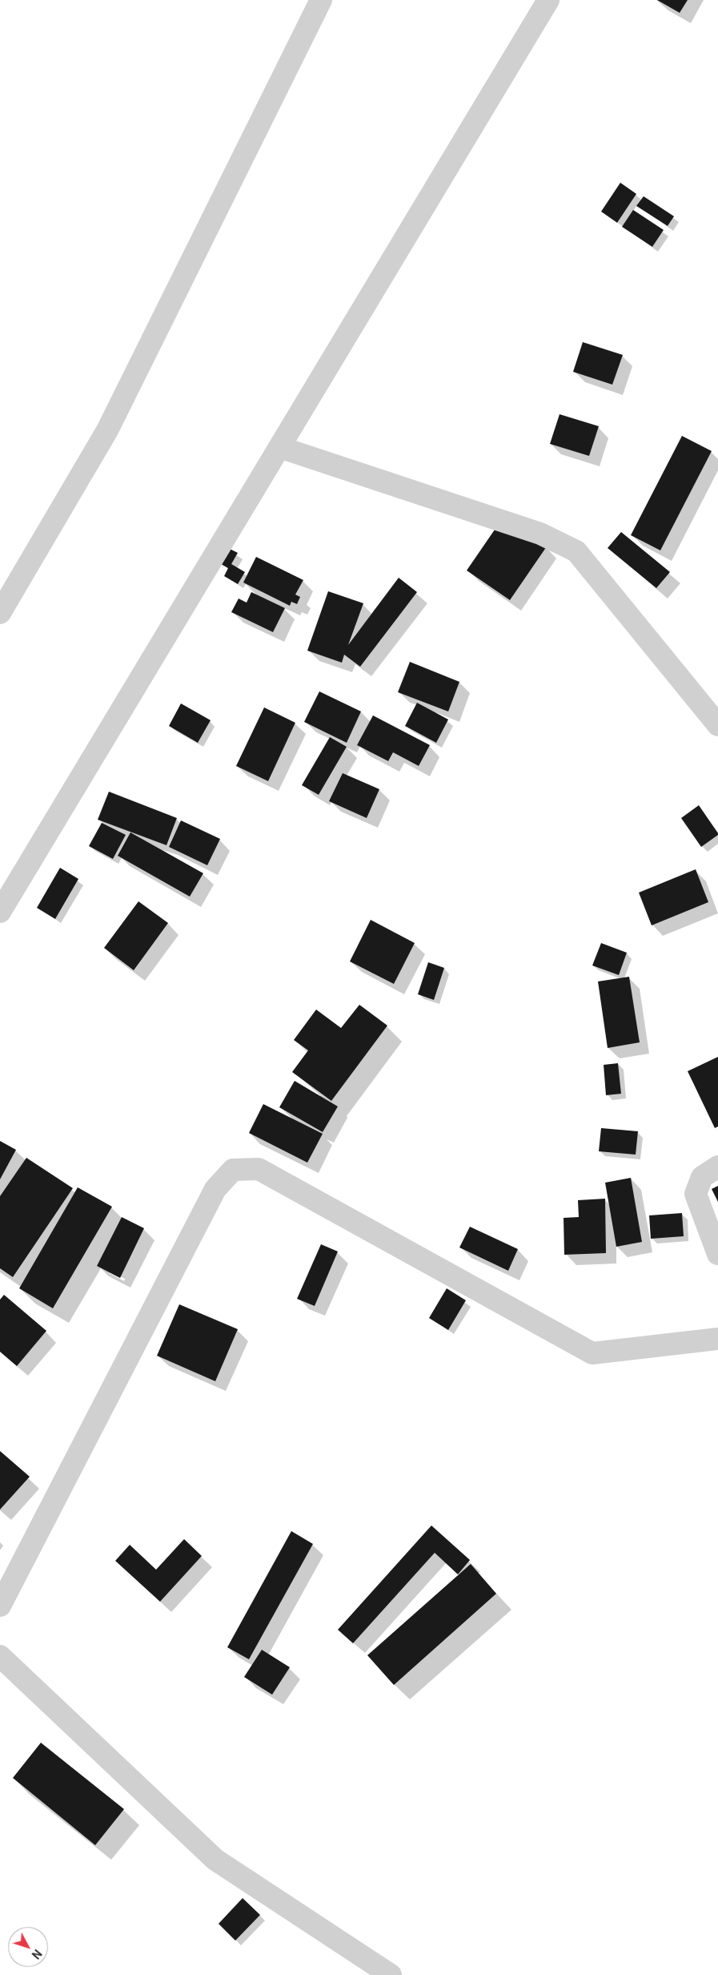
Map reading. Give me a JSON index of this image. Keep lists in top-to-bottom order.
{
  "north": "bottom right"
}
